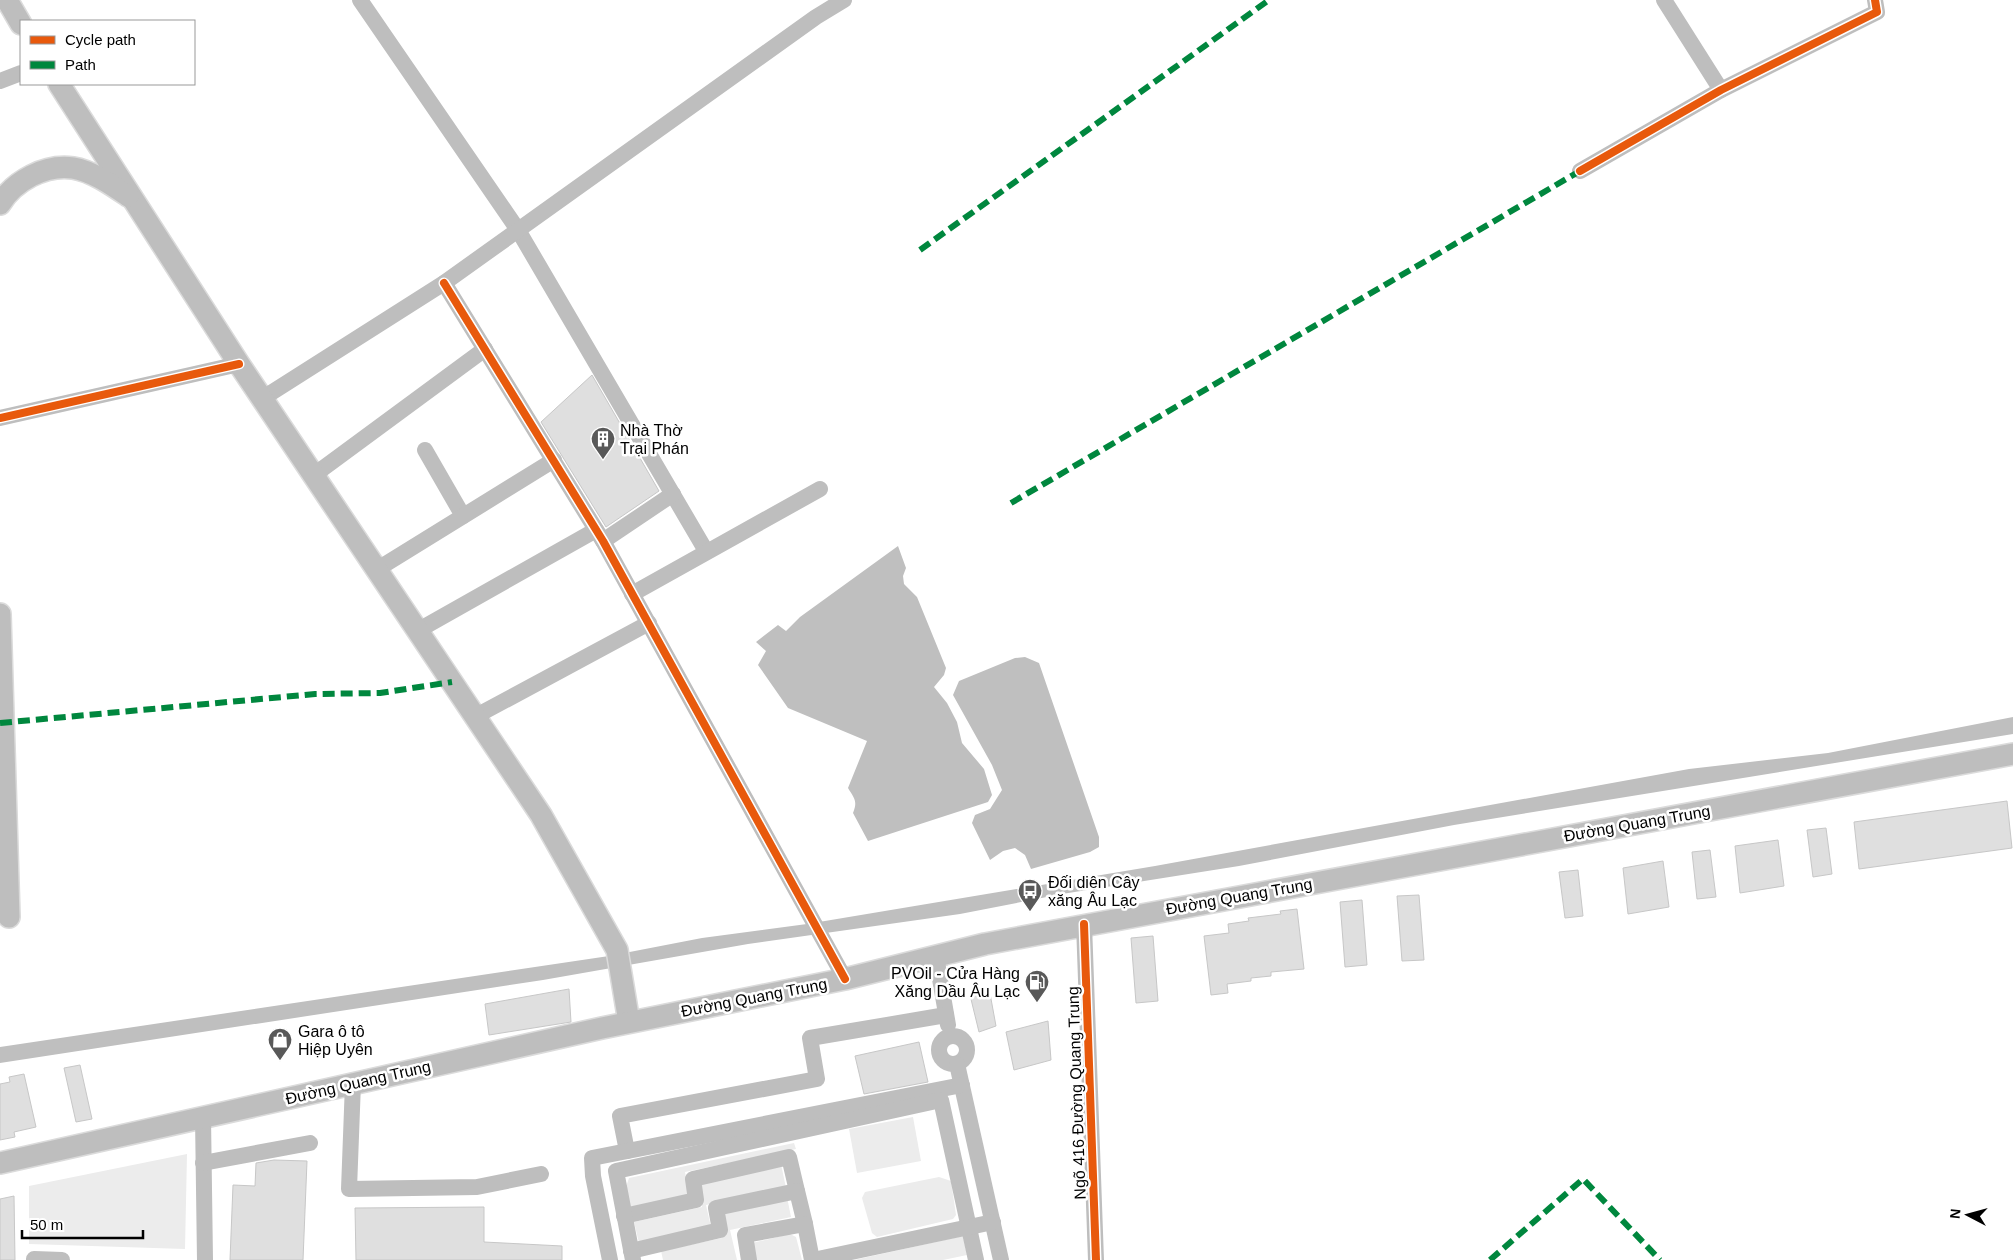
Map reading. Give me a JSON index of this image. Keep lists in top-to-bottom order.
{
  "streets": {
    "main road": ["Đường Quang Trung"],
    "street": ["Ngõ 416 Đường Quang Trung"]
  },
  "crossings": [
    ["Đường Quang Trung", "Ngõ 416 Đường Quang Trung"]
  ],
  "places": {
    "building": ["Nhà Thờ Trại Phán"],
    "bus stop": ["Đối diện Cây xăng Âu Lạc"],
    "fuel station": ["PVOil - Cửa Hàng Xăng Dầu Âu Lạc"],
    "shop": ["Gara ô tô Hiệp Uyên"]
  },
  "legend": ["Cycle path", "Path"],
  "scale_bar": "50 m",
  "north": "left"
}
